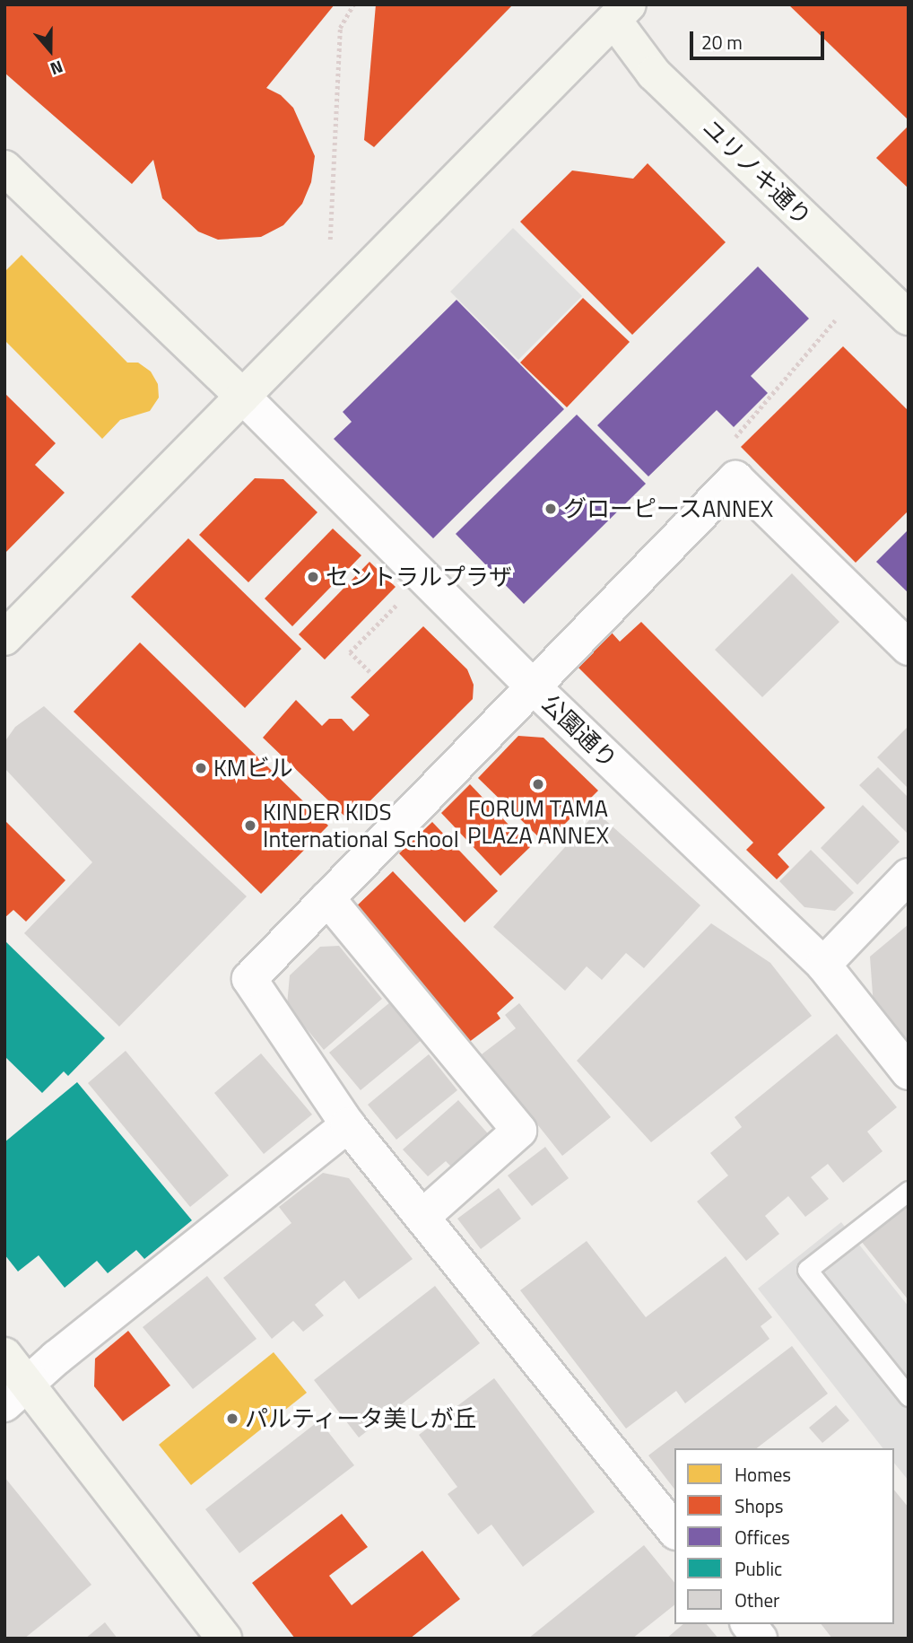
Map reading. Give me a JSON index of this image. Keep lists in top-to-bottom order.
{
  "streets": {
    "street": ["ユリノキ通り", "公園通り"]
  },
  "places": [
    "グローピースANNEX",
    "セントラルプラザ",
    "KMビル",
    "FORUM TAMA PLAZA ANNEX",
    "KINDER KIDS International School",
    "パルティータ美しが丘"
  ],
  "legend": [
    "Homes",
    "Shops",
    "Offices",
    "Public",
    "Other"
  ],
  "scale_bar": "20 m",
  "north": "bottom"
}
